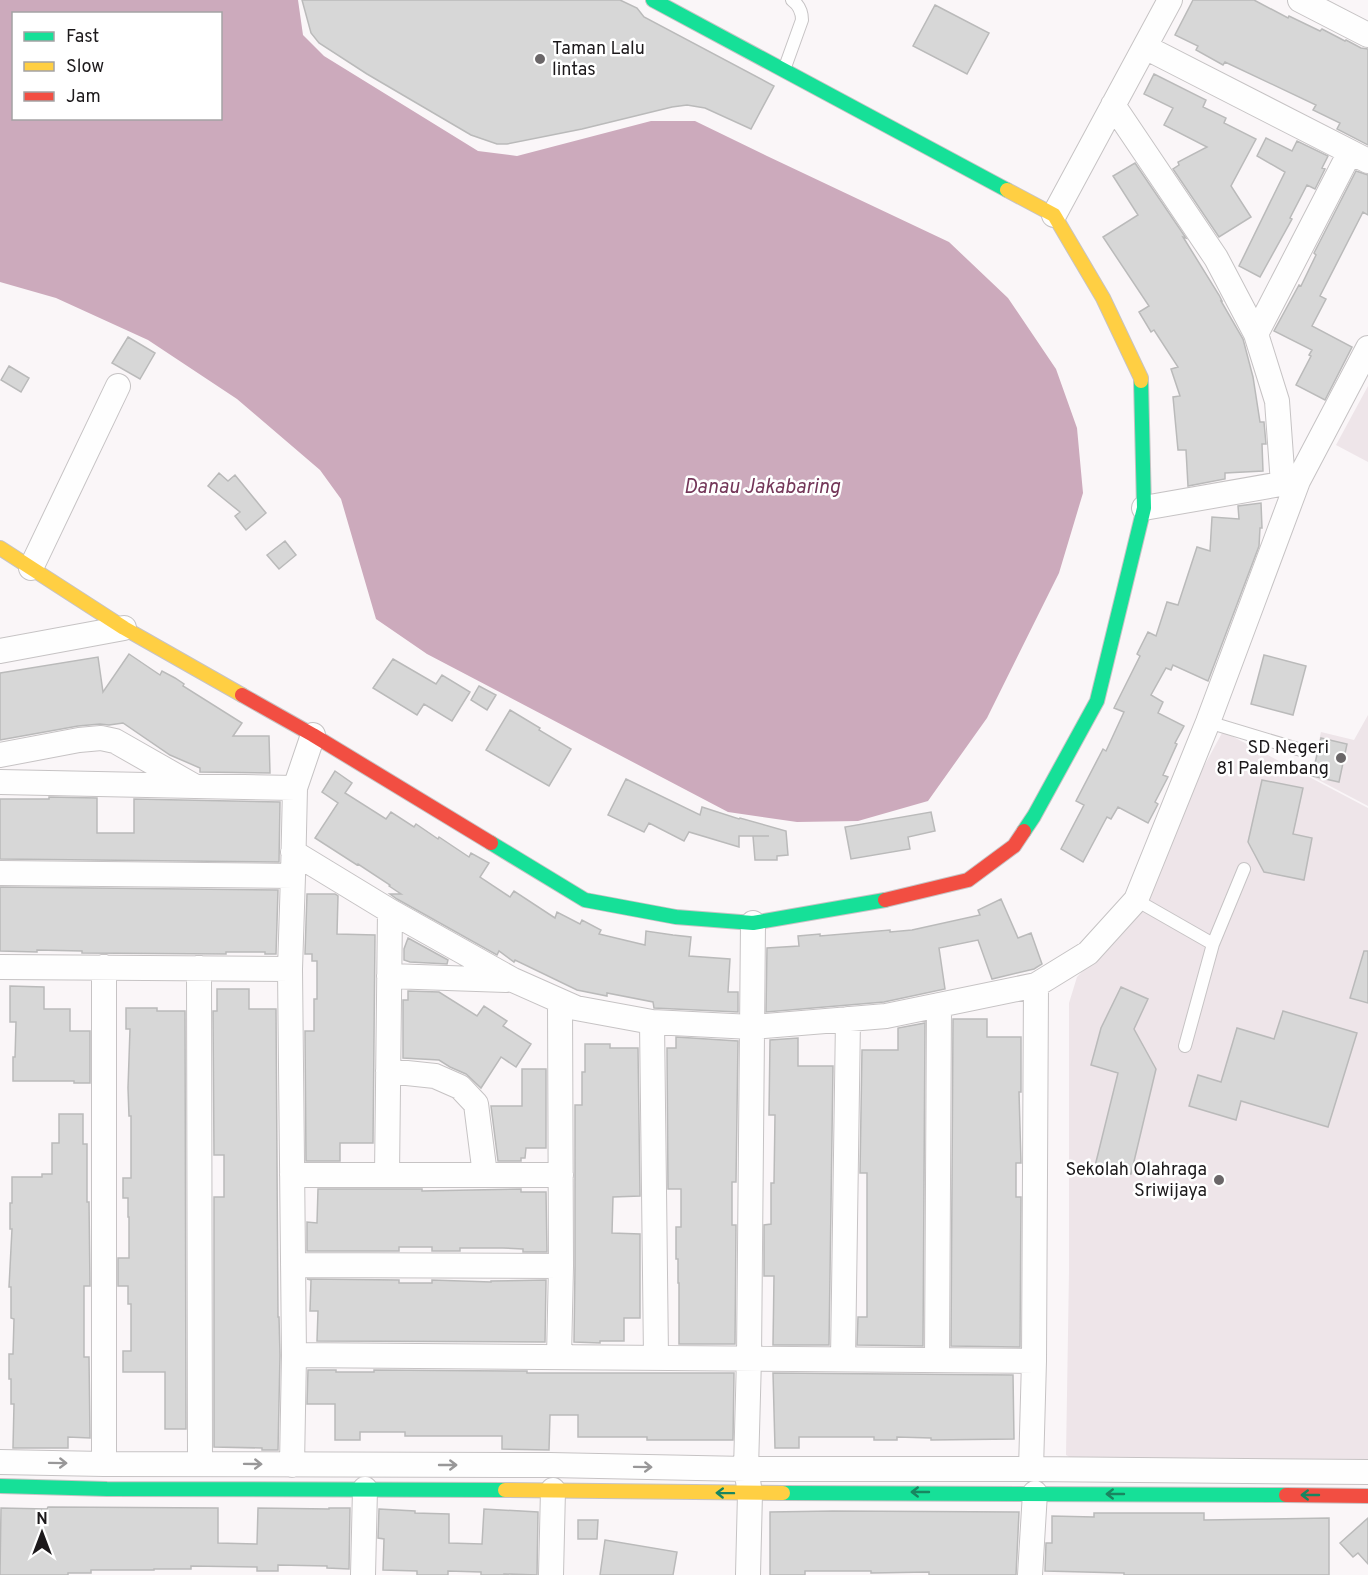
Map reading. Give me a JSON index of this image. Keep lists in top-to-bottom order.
{
  "water": ["Danau Jakabaring"],
  "places": ["Taman Lalu lintas", "SD Negeri 81 Palembang", "Sekolah Olahraga Sriwijaya"],
  "legend": ["Fast", "Slow", "Jam"],
  "north": "top"
}
